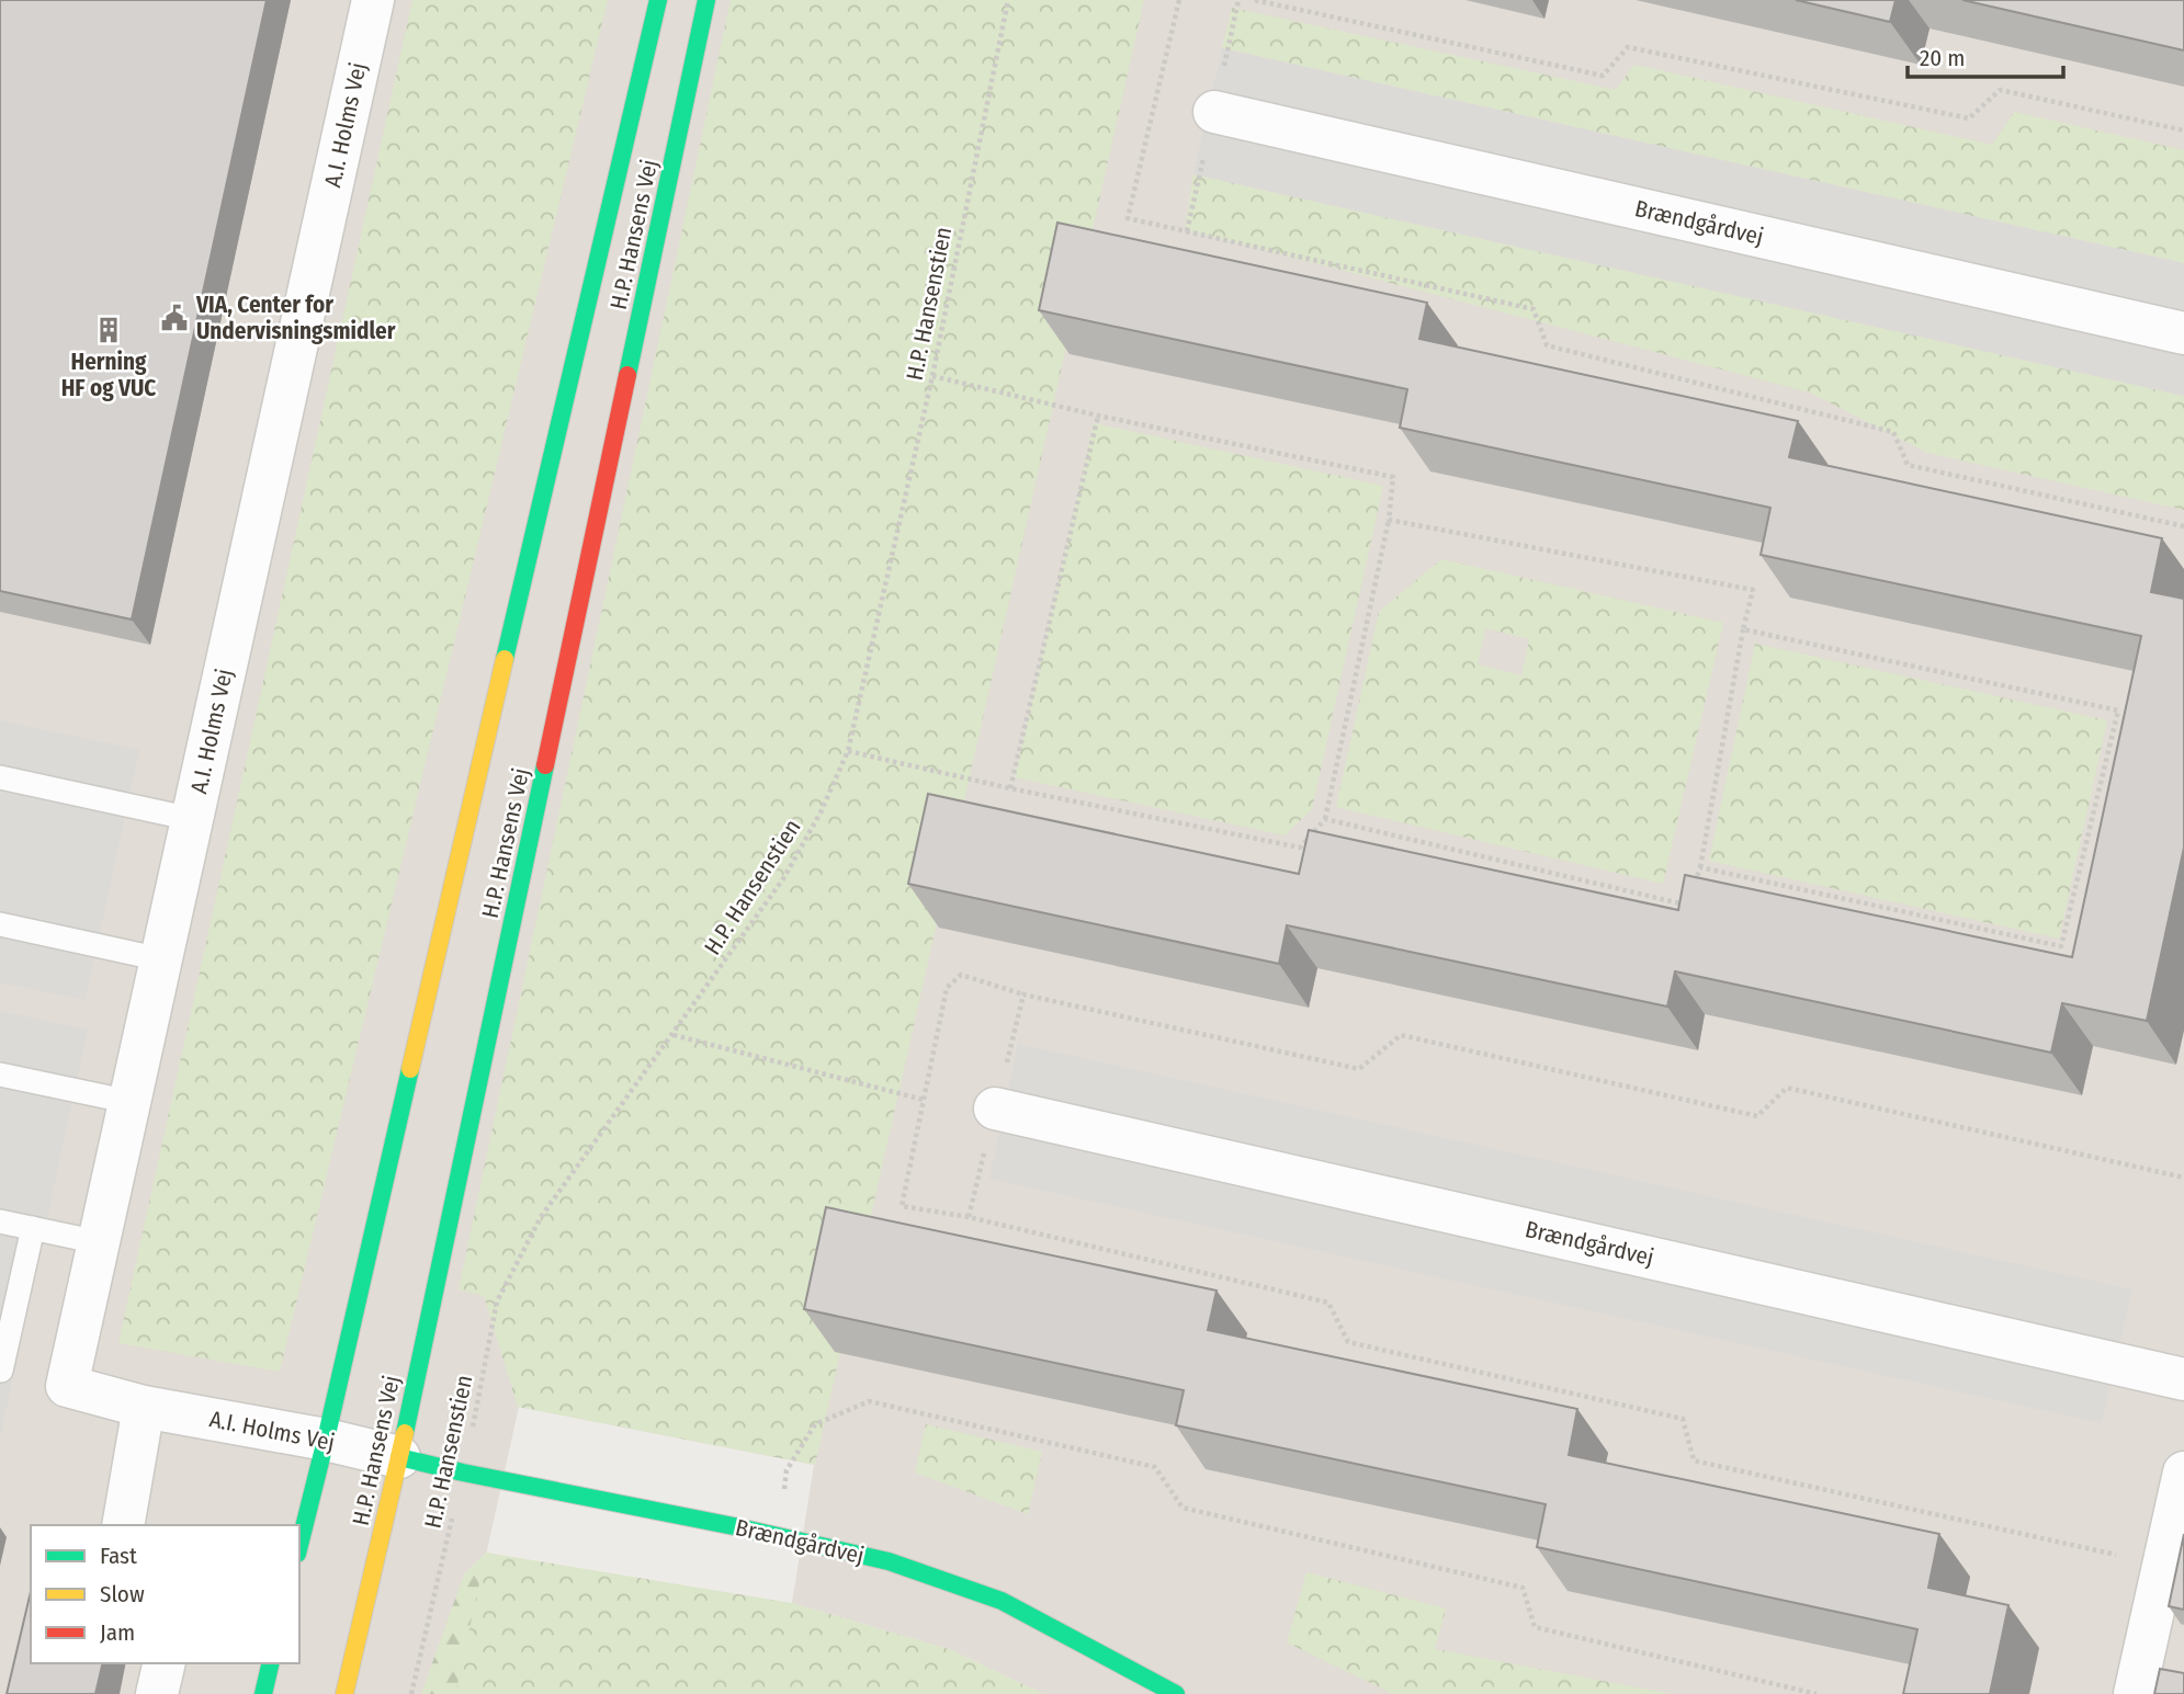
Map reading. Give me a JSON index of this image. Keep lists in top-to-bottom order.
{
  "streets": {
    "street": ["A.I. Holms Vej", "Brændgårdvej", "H.P. Hansens Vej"],
    "path": ["H.P. Hansenstien"]
  },
  "crossings": [
    ["A.I. Holms Vej", "Brændgårdvej"],
    ["A.I. Holms Vej", "H.P. Hansens Vej"],
    ["Brændgårdvej", "H.P. Hansens Vej"],
    ["Brændgårdvej", "H.P. Hansenstien"]
  ],
  "places": {
    "public building": ["VIA, Center for Undervisningsmidler"],
    "building": ["Herning HF og VUC"]
  },
  "legend": ["Fast", "Slow", "Jam"],
  "scale_bar": "20 m"
}
